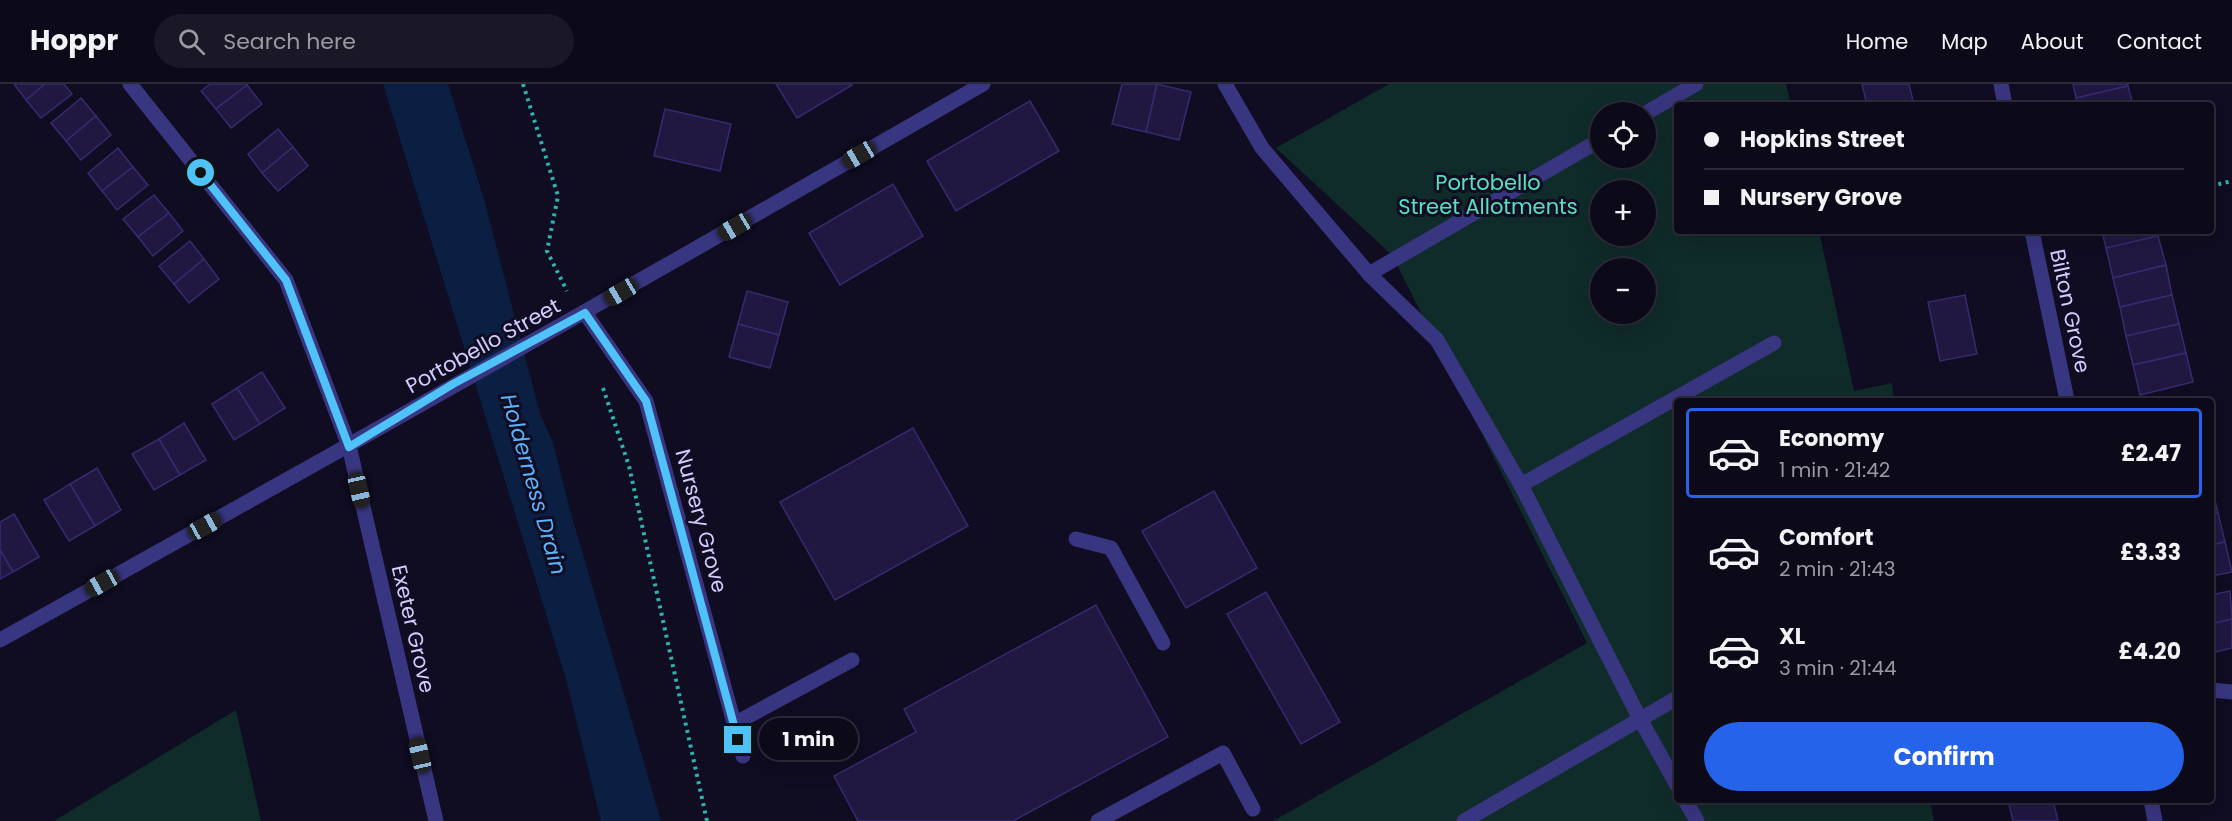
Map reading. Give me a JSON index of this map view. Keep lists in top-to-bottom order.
{
  "streets": {
    "street": [
      "Bilton Grove",
      "Portobello Street",
      "Nursery Grove",
      "Exeter Grove"
    ]
  },
  "crossings": [
    ["Portobello Street", "Nursery Grove"],
    ["Portobello Street", "Exeter Grove"]
  ],
  "water": ["Holderness Drain"],
  "parks": ["Portobello Street Allotments"],
  "page": {
    "header": "Hoppr",
    "search": "Search here",
    "nav": [
      "Home",
      "Map",
      "About",
      "Contact"
    ],
    "map_buttons": ["+", "−"],
    "banner": ["Hopkins Street", "Nursery Grove"],
    "list": [
      {
        "name": "Economy",
        "note": "1 min · 21:42",
        "value": "£2.47"
      },
      {
        "name": "Comfort",
        "note": "2 min · 21:43",
        "value": "£3.33"
      },
      {
        "name": "XL",
        "note": "3 min · 21:44",
        "value": "£4.20"
      }
    ],
    "buttons": "Confirm",
    "bubble": "1 min"
  }
}
